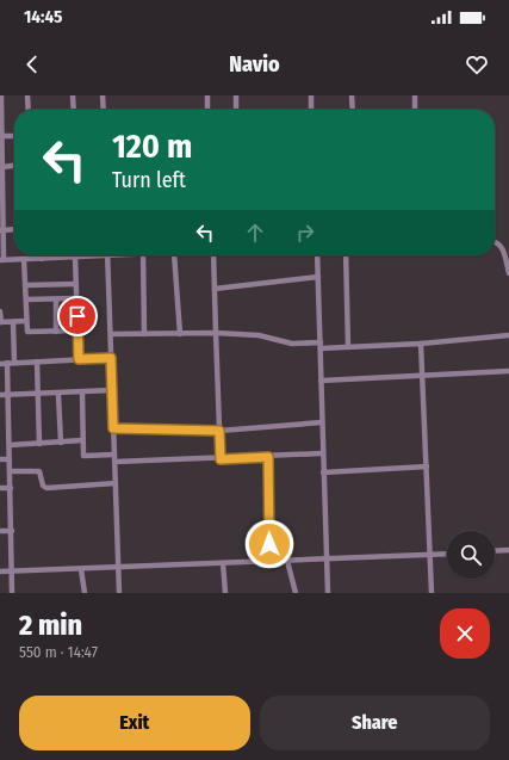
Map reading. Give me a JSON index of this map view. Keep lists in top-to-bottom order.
{
  "page": {
    "status": "14:45",
    "header": "Navio",
    "turn": ["120 m", "Turn left"],
    "heading": ["2 min", "550 m · 14:47"],
    "buttons": ["Exit", "Share"]
  }
}
